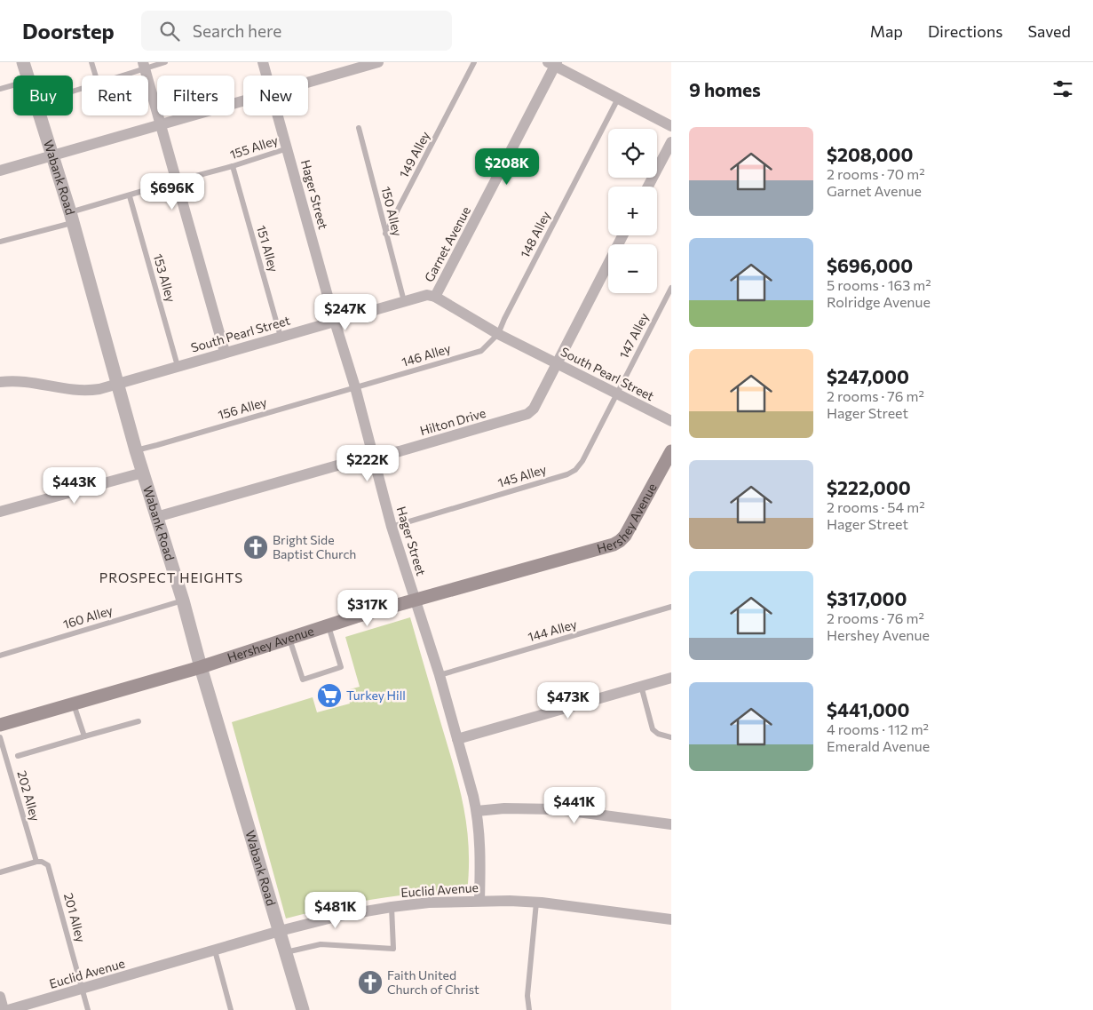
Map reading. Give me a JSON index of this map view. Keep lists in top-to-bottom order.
{
  "streets": {
    "main road": ["Hershey Avenue"],
    "street": [
      "Wabank Road",
      "Hager Street",
      "Garnet Avenue",
      "South Pearl Street",
      "Hilton Drive",
      "Euclid Avenue"
    ],
    "lane": [
      "155 Alley",
      "149 Alley",
      "150 Alley",
      "148 Alley",
      "151 Alley",
      "153 Alley",
      "147 Alley",
      "146 Alley",
      "156 Alley",
      "145 Alley",
      "160 Alley",
      "144 Alley",
      "202 Alley",
      "201 Alley"
    ]
  },
  "crossings": [
    ["155 Alley", "Wabank Road"],
    ["155 Alley", "Hager Street"],
    ["155 Alley", "151 Alley"],
    ["155 Alley", "153 Alley"],
    ["149 Alley", "150 Alley"],
    ["Wabank Road", "South Pearl Street"],
    ["Wabank Road", "156 Alley"],
    ["Wabank Road", "Hilton Drive"],
    ["Wabank Road", "Hershey Avenue"],
    ["Wabank Road", "160 Alley"],
    ["Wabank Road", "Euclid Avenue"],
    ["Hager Street", "South Pearl Street"],
    ["Hager Street", "146 Alley"],
    ["Hager Street", "156 Alley"],
    ["Hager Street", "Hilton Drive"],
    ["Hager Street", "145 Alley"],
    ["Hager Street", "Hershey Avenue"],
    ["Hager Street", "144 Alley"],
    ["Hager Street", "Euclid Avenue"],
    ["150 Alley", "South Pearl Street"],
    ["148 Alley", "South Pearl Street"],
    ["148 Alley", "146 Alley"],
    ["Garnet Avenue", "South Pearl Street"],
    ["151 Alley", "South Pearl Street"],
    ["153 Alley", "South Pearl Street"],
    ["South Pearl Street", "147 Alley"],
    ["South Pearl Street", "146 Alley"],
    ["South Pearl Street", "Hilton Drive"],
    ["South Pearl Street", "145 Alley"],
    ["147 Alley", "145 Alley"],
    ["146 Alley", "156 Alley"],
    ["202 Alley", "201 Alley"],
    ["Euclid Avenue", "201 Alley"]
  ],
  "districts": ["PROSPECT HEIGHTS"],
  "places": {
    "church": ["Bright Side Baptist Church", "Faith United Church of Christ"],
    "supermarket": ["Turkey Hill"]
  },
  "page": {
    "header": "Doorstep",
    "search": "Search here",
    "nav": ["Map", "Directions", "Saved"],
    "heading": "9 homes",
    "chip": [
      "Buy",
      "Rent",
      "Filters",
      "New"
    ],
    "list": [
      {
        "name": "$208,000",
        "note": "2 rooms · 70 m² · Garnet Avenue"
      },
      {
        "name": "$696,000",
        "note": "5 rooms · 163 m² · Rolridge Avenue"
      },
      {
        "name": "$247,000",
        "note": "2 rooms · 76 m² · Hager Street"
      },
      {
        "name": "$222,000",
        "note": "2 rooms · 54 m² · Hager Street"
      },
      {
        "name": "$317,000",
        "note": "2 rooms · 76 m² · Hershey Avenue"
      },
      {
        "name": "$441,000",
        "note": "4 rooms · 112 m² · Emerald Avenue"
      }
    ],
    "map_buttons": ["+", "−"],
    "price": [
      "$208K",
      "$696K",
      "$247K",
      "$222K",
      "$443K",
      "$317K",
      "$473K",
      "$441K",
      "$481K"
    ]
  }
}
